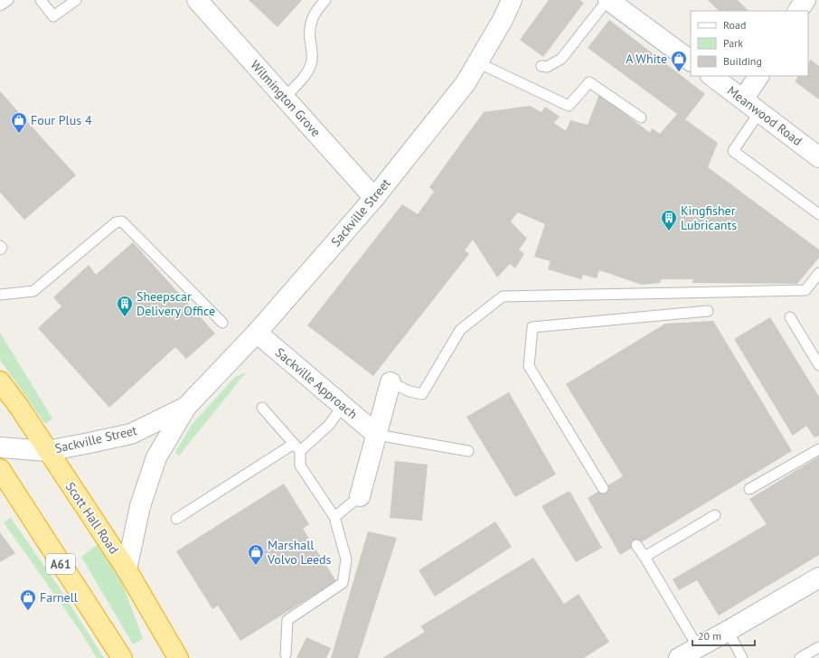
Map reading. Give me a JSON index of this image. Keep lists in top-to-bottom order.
{
  "streets": {
    "highway": ["Scott Hall Road", "A61"],
    "street": [
      "Wilmington Grove",
      "Meanwood Road",
      "Sackville Street",
      "Sackville Approach"
    ]
  },
  "crossings": [
    ["Wilmington Grove", "Sackville Street"],
    ["Sackville Street", "Sackville Approach"],
    ["Sackville Street", "Scott Hall Road"]
  ],
  "places": {
    "shop": [
      "A White",
      "Four Plus 4",
      "Marshall Volvo Leeds",
      "Farnell"
    ],
    "building": ["Kingfisher Lubricants", "Sheepscar Delivery Office"]
  },
  "legend": ["Road", "Park", "Building"],
  "scale_bar": "20 m"
}
